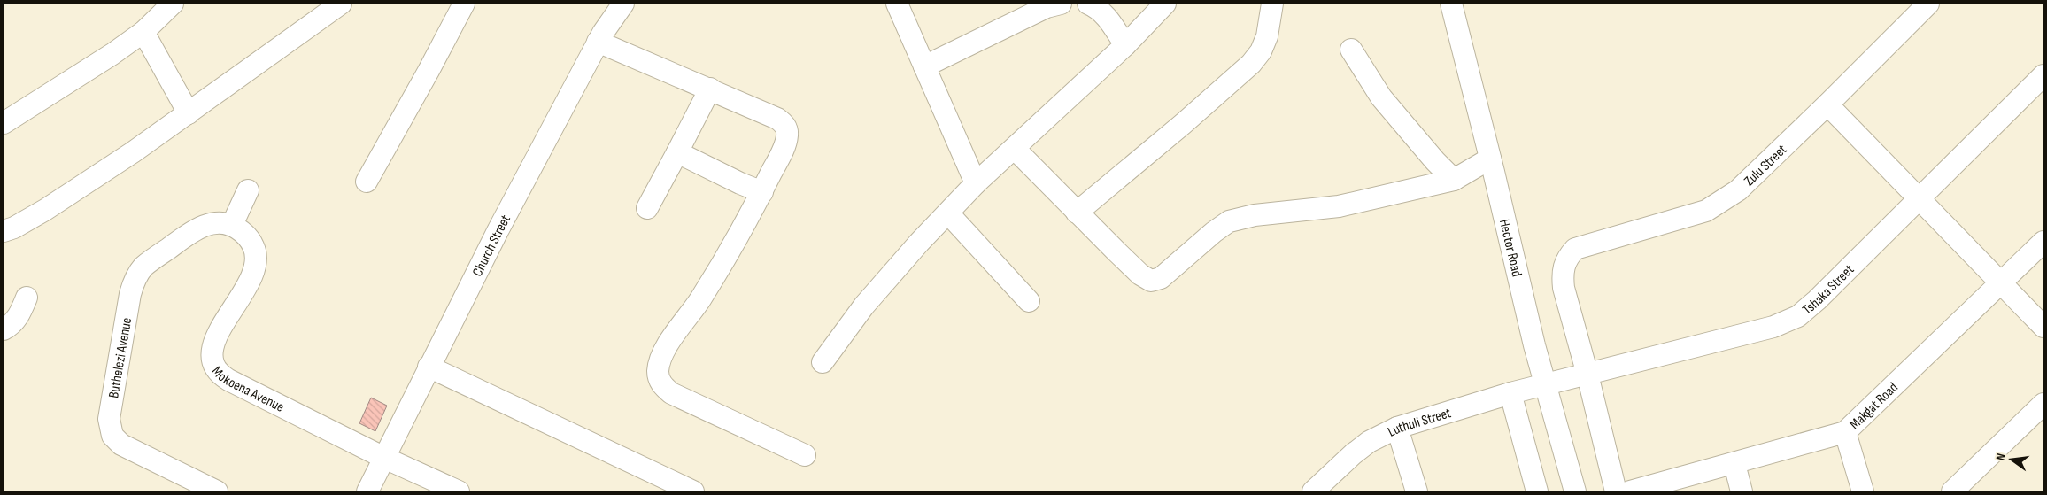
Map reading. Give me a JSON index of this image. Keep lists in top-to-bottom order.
{
  "streets": {
    "street": [
      "Zulu Street",
      "Church Street",
      "Hector Road",
      "Tshaka Street",
      "Buthelezi Avenue",
      "Mokoena Avenue",
      "Makgat Road",
      "Luthuli Street"
    ]
  },
  "crossings": [
    ["Zulu Street", "Tshaka Street"],
    ["Church Street", "Mokoena Avenue"],
    ["Hector Road", "Tshaka Street"],
    ["Hector Road", "Luthuli Street"],
    ["Tshaka Street", "Luthuli Street"],
    ["Buthelezi Avenue", "Mokoena Avenue"]
  ],
  "north": "left"
}
